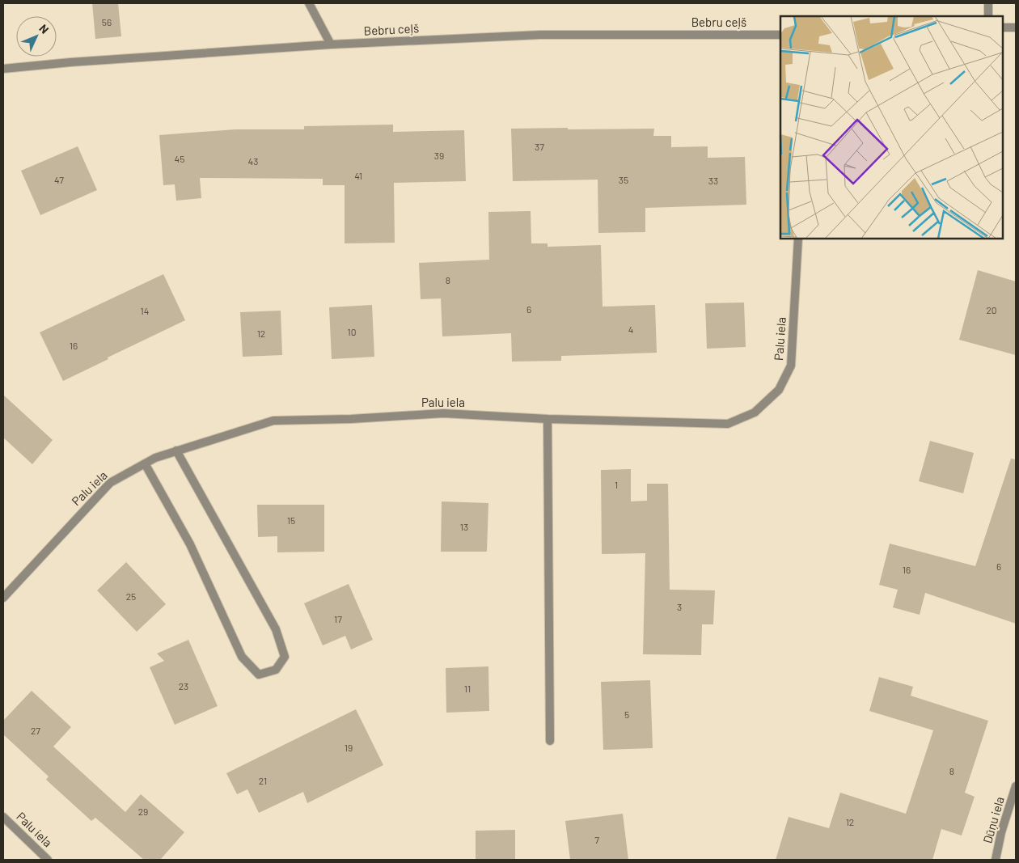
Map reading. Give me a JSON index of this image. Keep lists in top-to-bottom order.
{
  "streets": {
    "street": ["Bebru ceļš", "Palu iela", "Dūņu iela"]
  },
  "house_numbers": [
    "56",
    "37",
    "39",
    "45",
    "43",
    "41",
    "47",
    "35",
    "33",
    "8",
    "6",
    "20",
    "14",
    "4",
    "10",
    "12",
    "16",
    "1",
    "15",
    "13",
    "6",
    "16",
    "25",
    "3",
    "17",
    "23",
    "11",
    "5",
    "27",
    "19",
    "8",
    "21",
    "29",
    "12",
    "7"
  ],
  "north": "top right"
}
